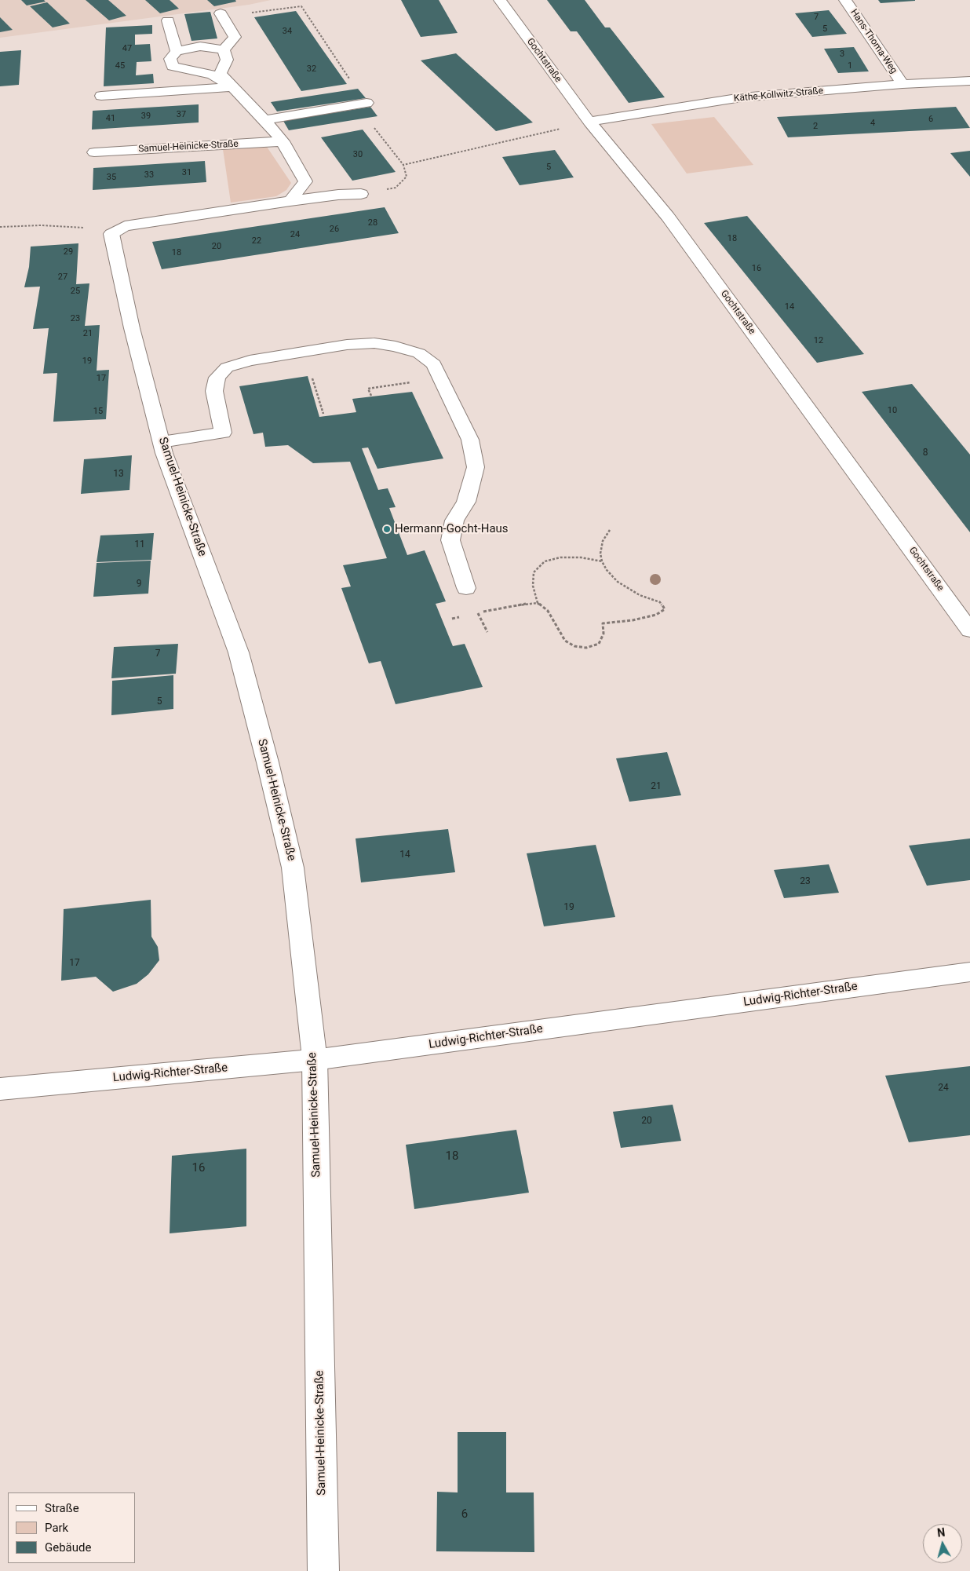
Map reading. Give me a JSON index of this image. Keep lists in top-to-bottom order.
{
  "streets": {
    "street": [
      "Hans-Thoma-Weg",
      "Gochtstraße",
      "Käthe-Kollwitz-Straße",
      "Samuel-Heinicke-Straße",
      "Ludwig-Richter-Straße"
    ]
  },
  "crossings": [
    ["Hans-Thoma-Weg", "Käthe-Kollwitz-Straße"],
    ["Gochtstraße", "Käthe-Kollwitz-Straße"],
    ["Samuel-Heinicke-Straße", "Ludwig-Richter-Straße"]
  ],
  "places": ["Hermann-Gocht-Haus"],
  "house_numbers": [
    "7",
    "5",
    "34",
    "47",
    "3",
    "45",
    "1",
    "32",
    "37",
    "39",
    "41",
    "6",
    "4",
    "2",
    "30",
    "5",
    "31",
    "33",
    "35",
    "28",
    "26",
    "24",
    "18",
    "22",
    "20",
    "29",
    "18",
    "16",
    "27",
    "25",
    "14",
    "23",
    "21",
    "12",
    "19",
    "17",
    "10",
    "15",
    "8",
    "13",
    "11",
    "9",
    "7",
    "5",
    "21",
    "14",
    "23",
    "19",
    "17",
    "24",
    "20",
    "18",
    "16",
    "6"
  ],
  "legend": ["Straße", "Park", "Gebäude"],
  "north": "top"
}
